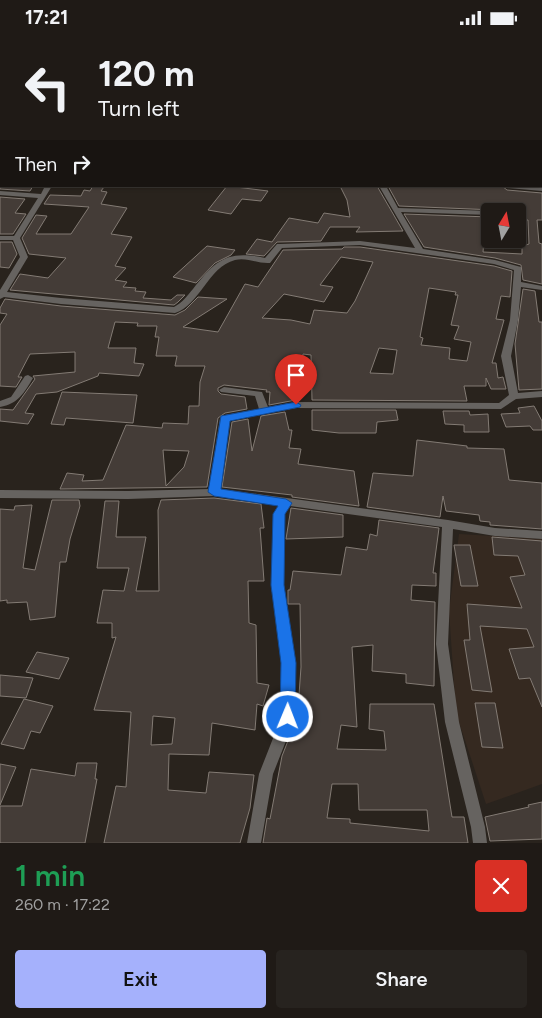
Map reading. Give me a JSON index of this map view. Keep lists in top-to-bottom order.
{
  "north": "top",
  "page": {
    "status": "17:21",
    "turn": ["120 m", "Turn left"],
    "then": "Then",
    "heading": ["1 min", "260 m · 17:22"],
    "buttons": ["Exit", "Share"]
  }
}
